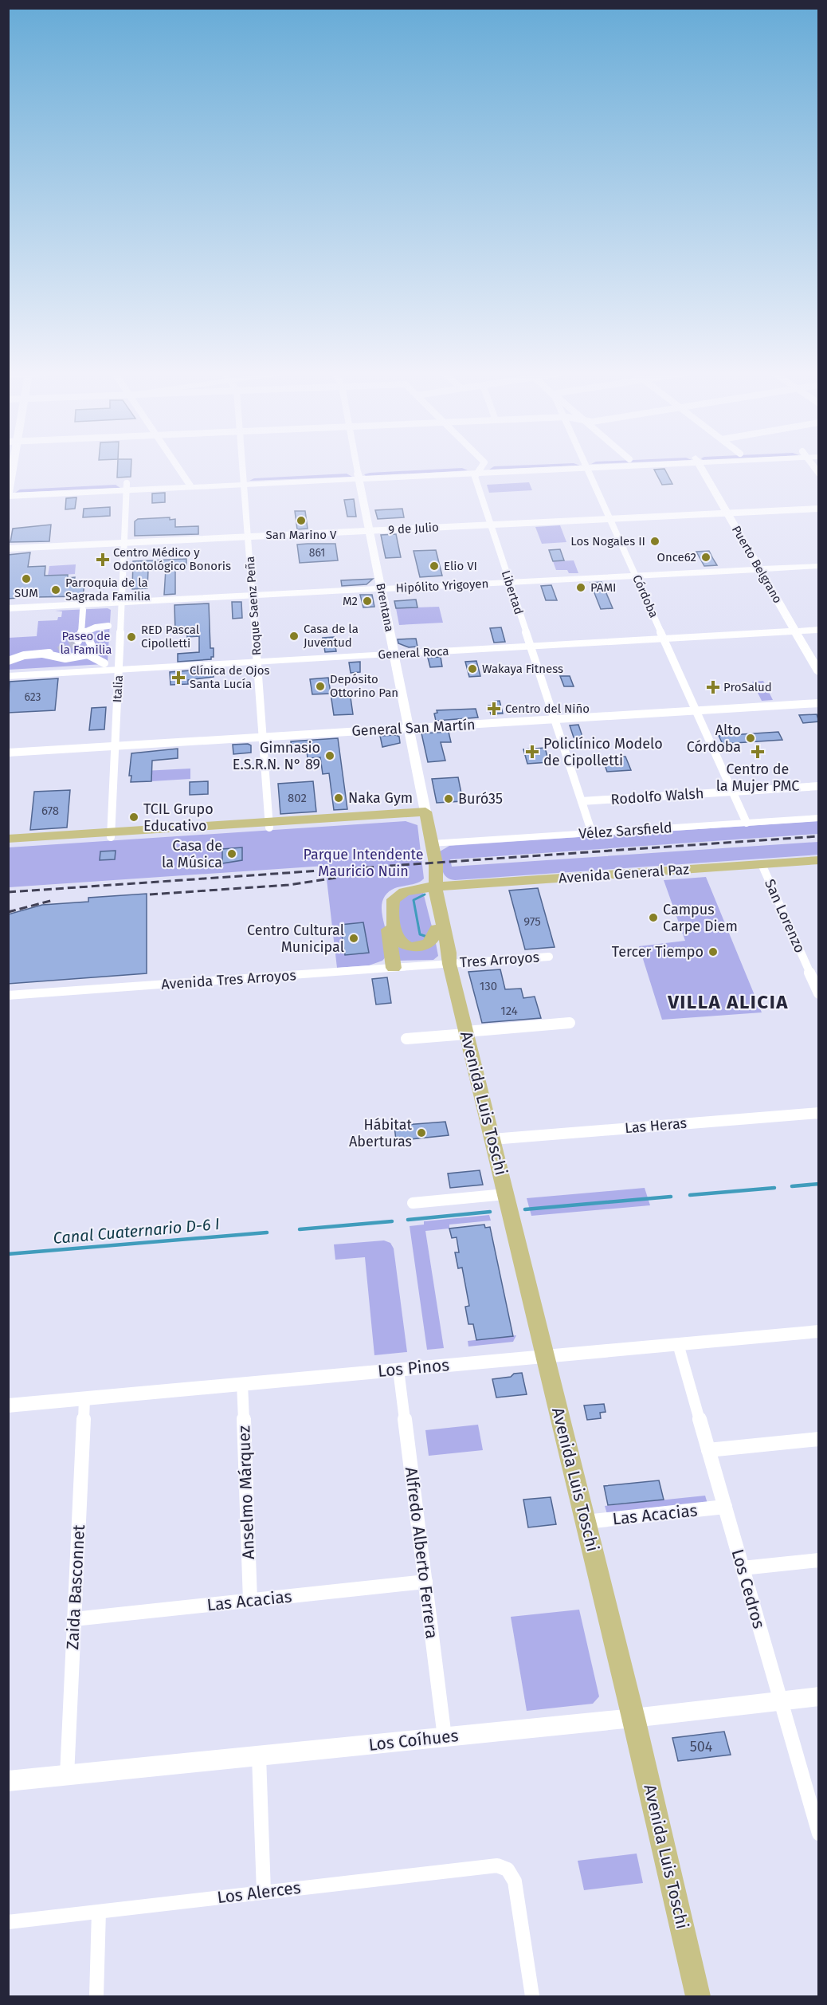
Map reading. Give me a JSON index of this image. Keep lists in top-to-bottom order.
{
  "streets": {
    "main road": ["Brentana", "Avenida General Paz", "Avenida Luis Toschi"],
    "street": [
      "9 de Julio",
      "Puerto Belgrano",
      "Hipólito Yrigoyen",
      "Libertad",
      "Córdoba",
      "Roque Saenz Peña",
      "General Roca",
      "Italia",
      "General San Martín",
      "Rodolfo Walsh",
      "Vélez Sarsfield",
      "San Lorenzo",
      "Tres Arroyos",
      "Avenida Tres Arroyos",
      "Las Heras",
      "Los Pinos",
      "Anselmo Márquez",
      "Las Acacias",
      "Alfredo Alberto Ferrera",
      "Zaida Basconnet",
      "Los Cedros",
      "Los Coíhues",
      "Los Alerces"
    ]
  },
  "crossings": [
    ["9 de Julio", "Puerto Belgrano"],
    ["9 de Julio", "Libertad"],
    ["9 de Julio", "Córdoba"],
    ["9 de Julio", "Roque Saenz Peña"],
    ["9 de Julio", "Brentana"],
    ["9 de Julio", "Italia"],
    ["Puerto Belgrano", "Hipólito Yrigoyen"],
    ["Puerto Belgrano", "General Roca"],
    ["Hipólito Yrigoyen", "Libertad"],
    ["Hipólito Yrigoyen", "Córdoba"],
    ["Hipólito Yrigoyen", "Roque Saenz Peña"],
    ["Hipólito Yrigoyen", "Brentana"],
    ["Hipólito Yrigoyen", "Italia"],
    ["Libertad", "General Roca"],
    ["Libertad", "General San Martín"],
    ["Libertad", "Rodolfo Walsh"],
    ["Libertad", "Vélez Sarsfield"],
    ["Córdoba", "General Roca"],
    ["Córdoba", "General San Martín"],
    ["Córdoba", "Rodolfo Walsh"],
    ["Córdoba", "Vélez Sarsfield"],
    ["Roque Saenz Peña", "General Roca"],
    ["Roque Saenz Peña", "General San Martín"],
    ["Brentana", "General Roca"],
    ["Brentana", "General San Martín"],
    ["Brentana", "Vélez Sarsfield"],
    ["Brentana", "Avenida Luis Toschi"],
    ["General Roca", "Italia"],
    ["Italia", "General San Martín"],
    ["Vélez Sarsfield", "Avenida Luis Toschi"],
    ["Avenida General Paz", "San Lorenzo"],
    ["Avenida General Paz", "Avenida Luis Toschi"],
    ["Tres Arroyos", "Avenida Tres Arroyos"],
    ["Tres Arroyos", "Avenida Luis Toschi"],
    ["Avenida Tres Arroyos", "Avenida Luis Toschi"],
    ["Avenida Luis Toschi", "Las Heras"],
    ["Avenida Luis Toschi", "Los Pinos"],
    ["Avenida Luis Toschi", "Las Acacias"],
    ["Avenida Luis Toschi", "Los Coíhues"],
    ["Los Pinos", "Anselmo Márquez"],
    ["Los Pinos", "Alfredo Alberto Ferrera"],
    ["Los Pinos", "Zaida Basconnet"],
    ["Los Pinos", "Los Cedros"],
    ["Anselmo Márquez", "Las Acacias"],
    ["Las Acacias", "Alfredo Alberto Ferrera"],
    ["Las Acacias", "Zaida Basconnet"],
    ["Las Acacias", "Los Cedros"],
    ["Alfredo Alberto Ferrera", "Los Coíhues"],
    ["Zaida Basconnet", "Los Coíhues"],
    ["Los Cedros", "Los Coíhues"]
  ],
  "districts": ["VILLA ALICIA"],
  "water": ["Canal Cuaternario D-6 I"],
  "parks": ["Paseo de la Familia", "Parque Intendente Mauricio Nuin"],
  "places": {
    "other": [
      "San Marino V",
      "Los Nogales II",
      "Once62",
      "Elio VI",
      "SUM",
      "PAMI",
      "Parroquia de la Sagrada Familia",
      "M2",
      "Casa de la Juventud",
      "RED Pascal Cipolletti",
      "Wakaya Fitness",
      "Depósito Ottorino Pan",
      "Alto Córdoba",
      "Gimnasio E.S.R.N. N° 89",
      "Naka Gym",
      "Buró35",
      "TCIL Grupo Educativo",
      "Casa de la Música",
      "Campus Carpe Diem",
      "Centro Cultural Municipal",
      "Tercer Tiempo",
      "Hábitat Aberturas"
    ],
    "health": [
      "Centro Médico y Odontológico Bonoris",
      "Clínica de Ojos Santa Lucía",
      "ProSalud",
      "Centro del Niño",
      "Policlínico Modelo de Cipolletti",
      "Centro de la Mujer PMC"
    ]
  },
  "house_numbers": [
    "861",
    "623",
    "802",
    "678",
    "975",
    "130",
    "124",
    "504"
  ]
}
